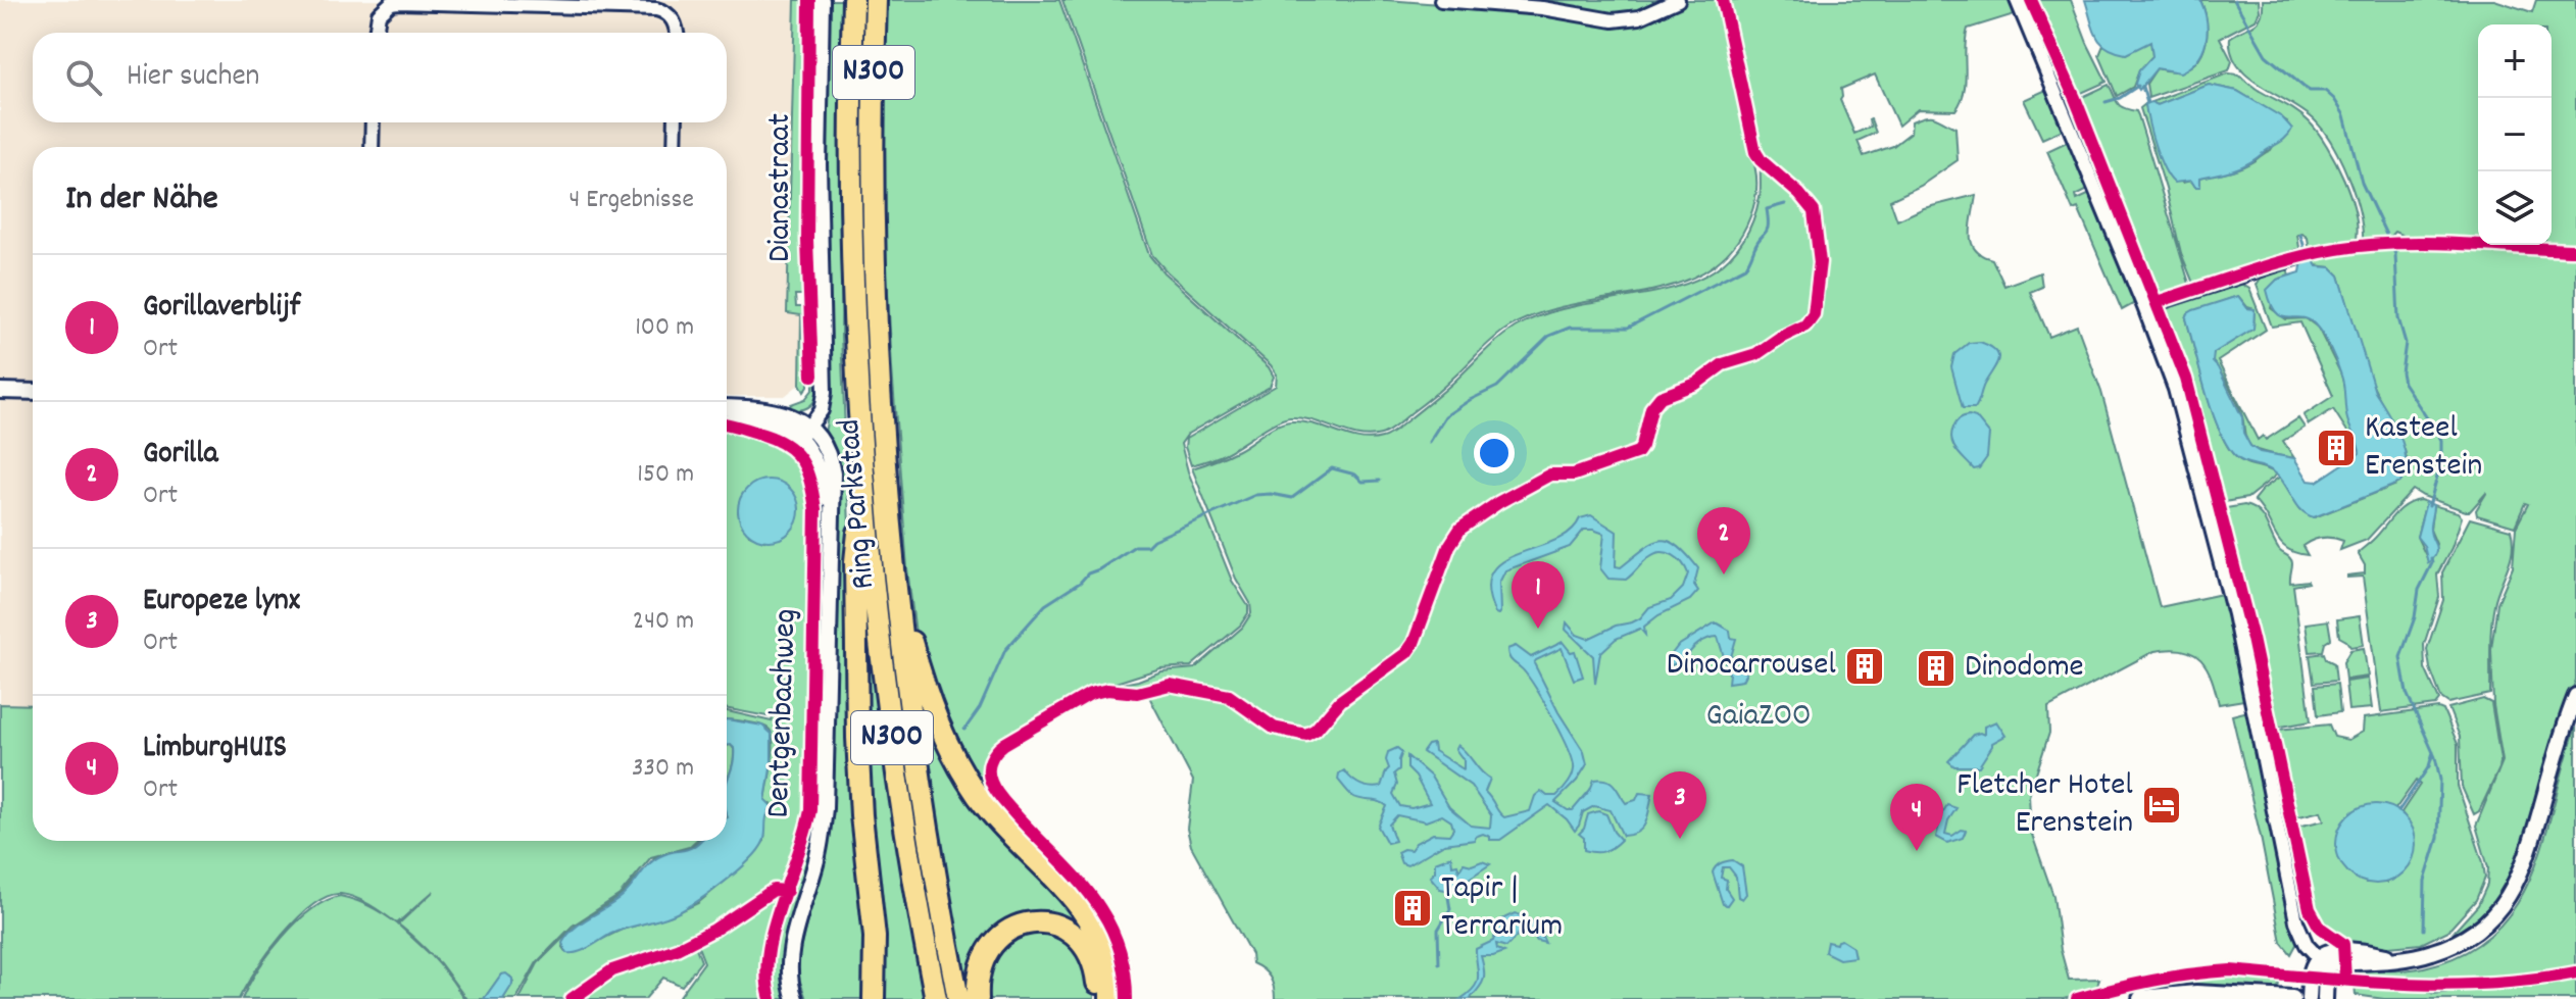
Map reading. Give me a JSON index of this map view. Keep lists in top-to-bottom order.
{
  "streets": {
    "highway": ["N300", "Ring Parkstad"],
    "street": ["Dianastraat", "Dentgenbachweg"]
  },
  "crossings": [
    ["N300", "Ring Parkstad"],
    ["Dianastraat", "Dentgenbachweg"]
  ],
  "parks": ["GaiaZOO"],
  "places": {
    "building": [
      "Kasteel Erenstein",
      "Dinocarrousel",
      "Dinodome",
      "Tapir | Terrarium"
    ],
    "hotel": ["Fletcher Hotel Erenstein"]
  },
  "page": {
    "map_buttons": ["+", "−"],
    "search": "Hier suchen",
    "heading": ["In der Nähe", "4 Ergebnisse"],
    "list": [
      {
        "mark": "1",
        "name": "Gorillaverblijf",
        "note": "Ort",
        "value": "100 m"
      },
      {
        "mark": "2",
        "name": "Gorilla",
        "note": "Ort",
        "value": "150 m"
      },
      {
        "mark": "3",
        "name": "Europeze lynx",
        "note": "Ort",
        "value": "240 m"
      },
      {
        "mark": "4",
        "name": "LimburgHUIS",
        "note": "Ort",
        "value": "330 m"
      }
    ],
    "pins": [
      "2",
      "1",
      "3",
      "4"
    ]
  }
}
